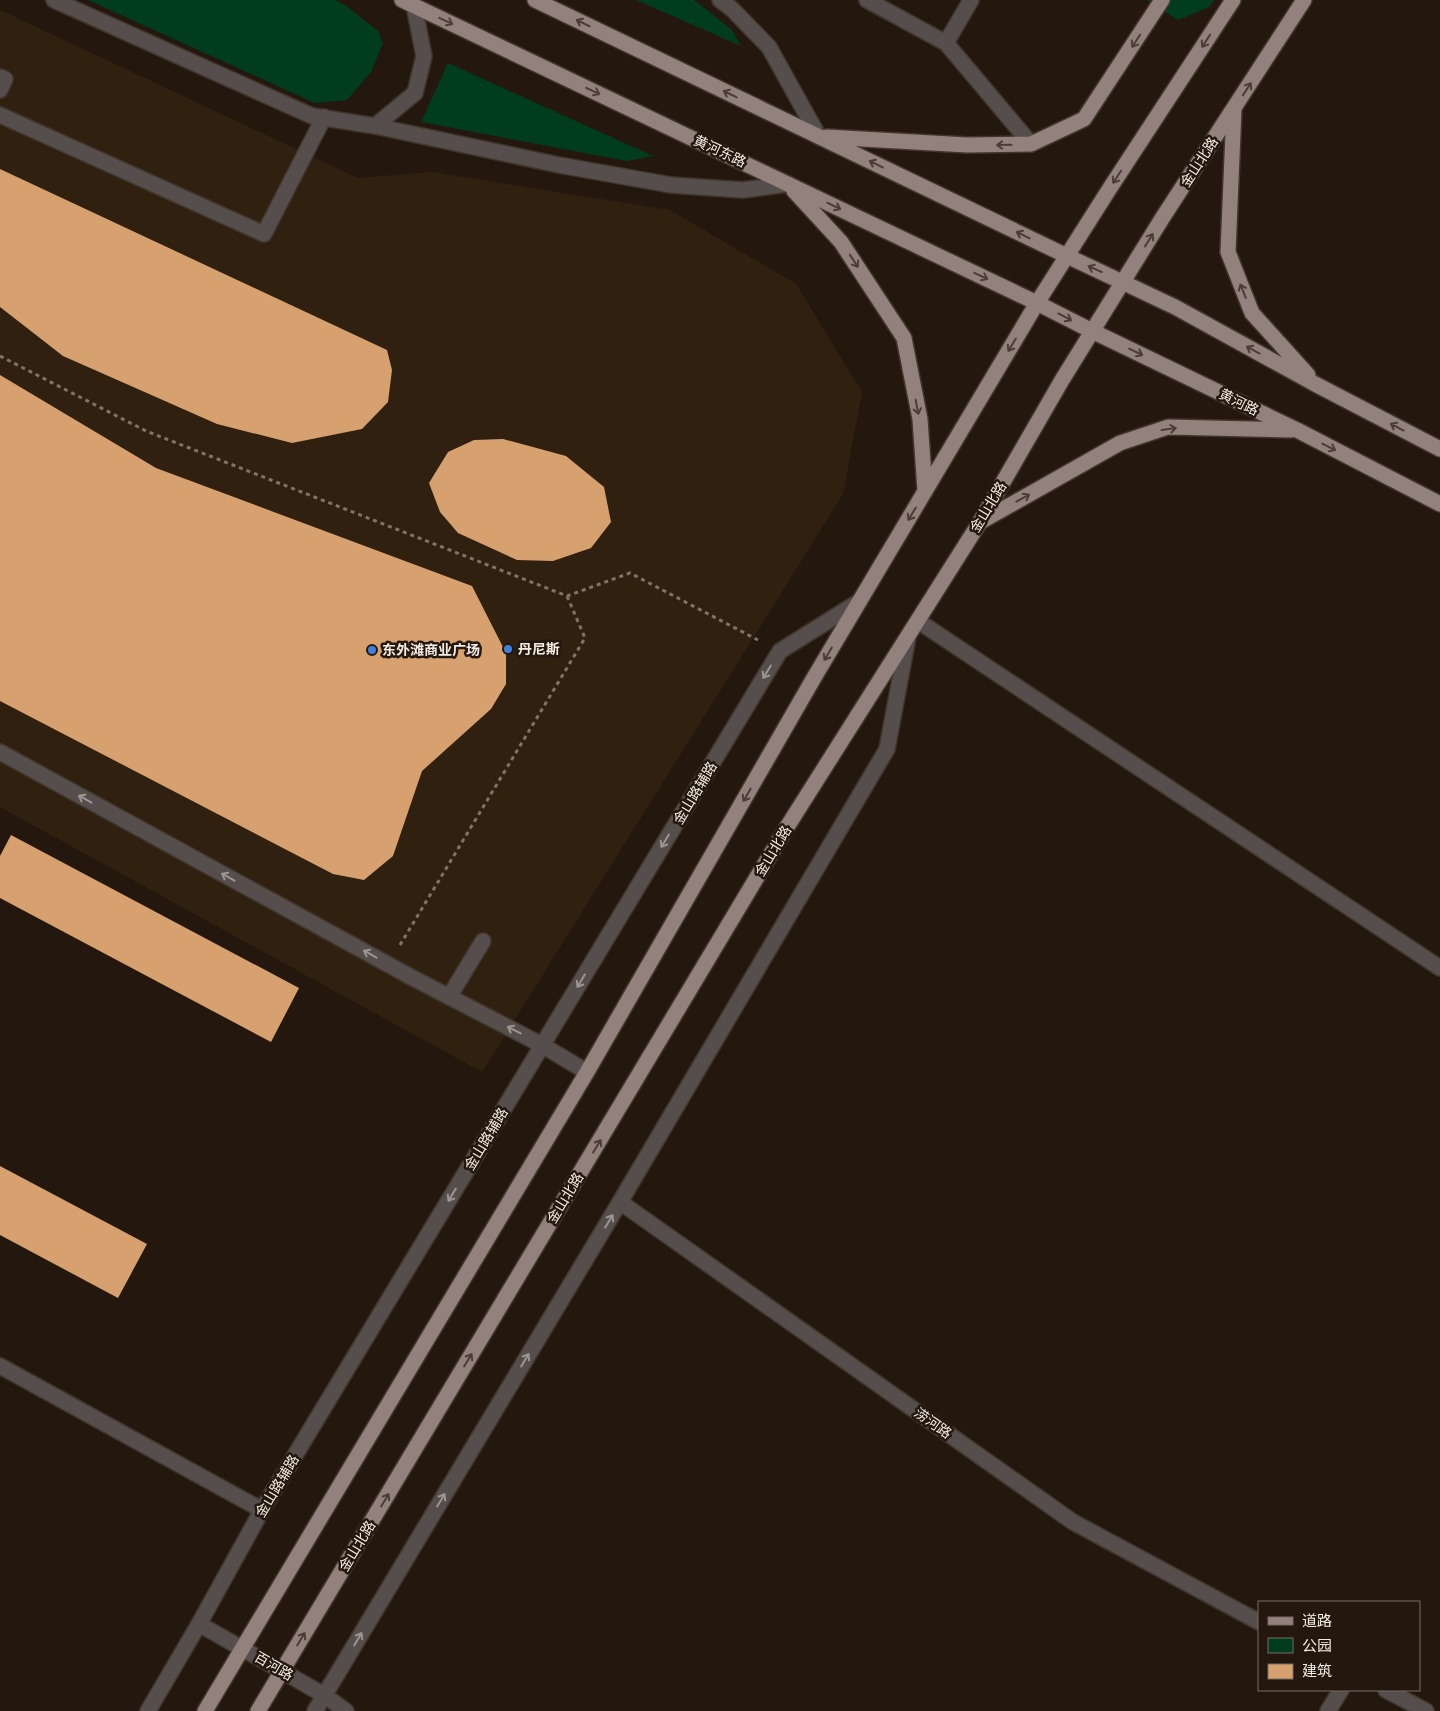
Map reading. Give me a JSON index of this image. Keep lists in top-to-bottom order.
{
  "streets": {
    "main road": ["黄河东路", "金山北路", "黄河路"],
    "street": ["金山路辅路", "涝河路", "百河路"]
  },
  "crossings": [
    ["黄河东路", "黄河路"],
    ["金山北路", "黄河路"],
    ["金山北路", "百河路"],
    ["金山路辅路", "百河路"]
  ],
  "one_way": ["金山路辅路"],
  "places": ["丹尼斯", "东外滩商业广场"],
  "legend": ["道路", "公园", "建筑"]
}
